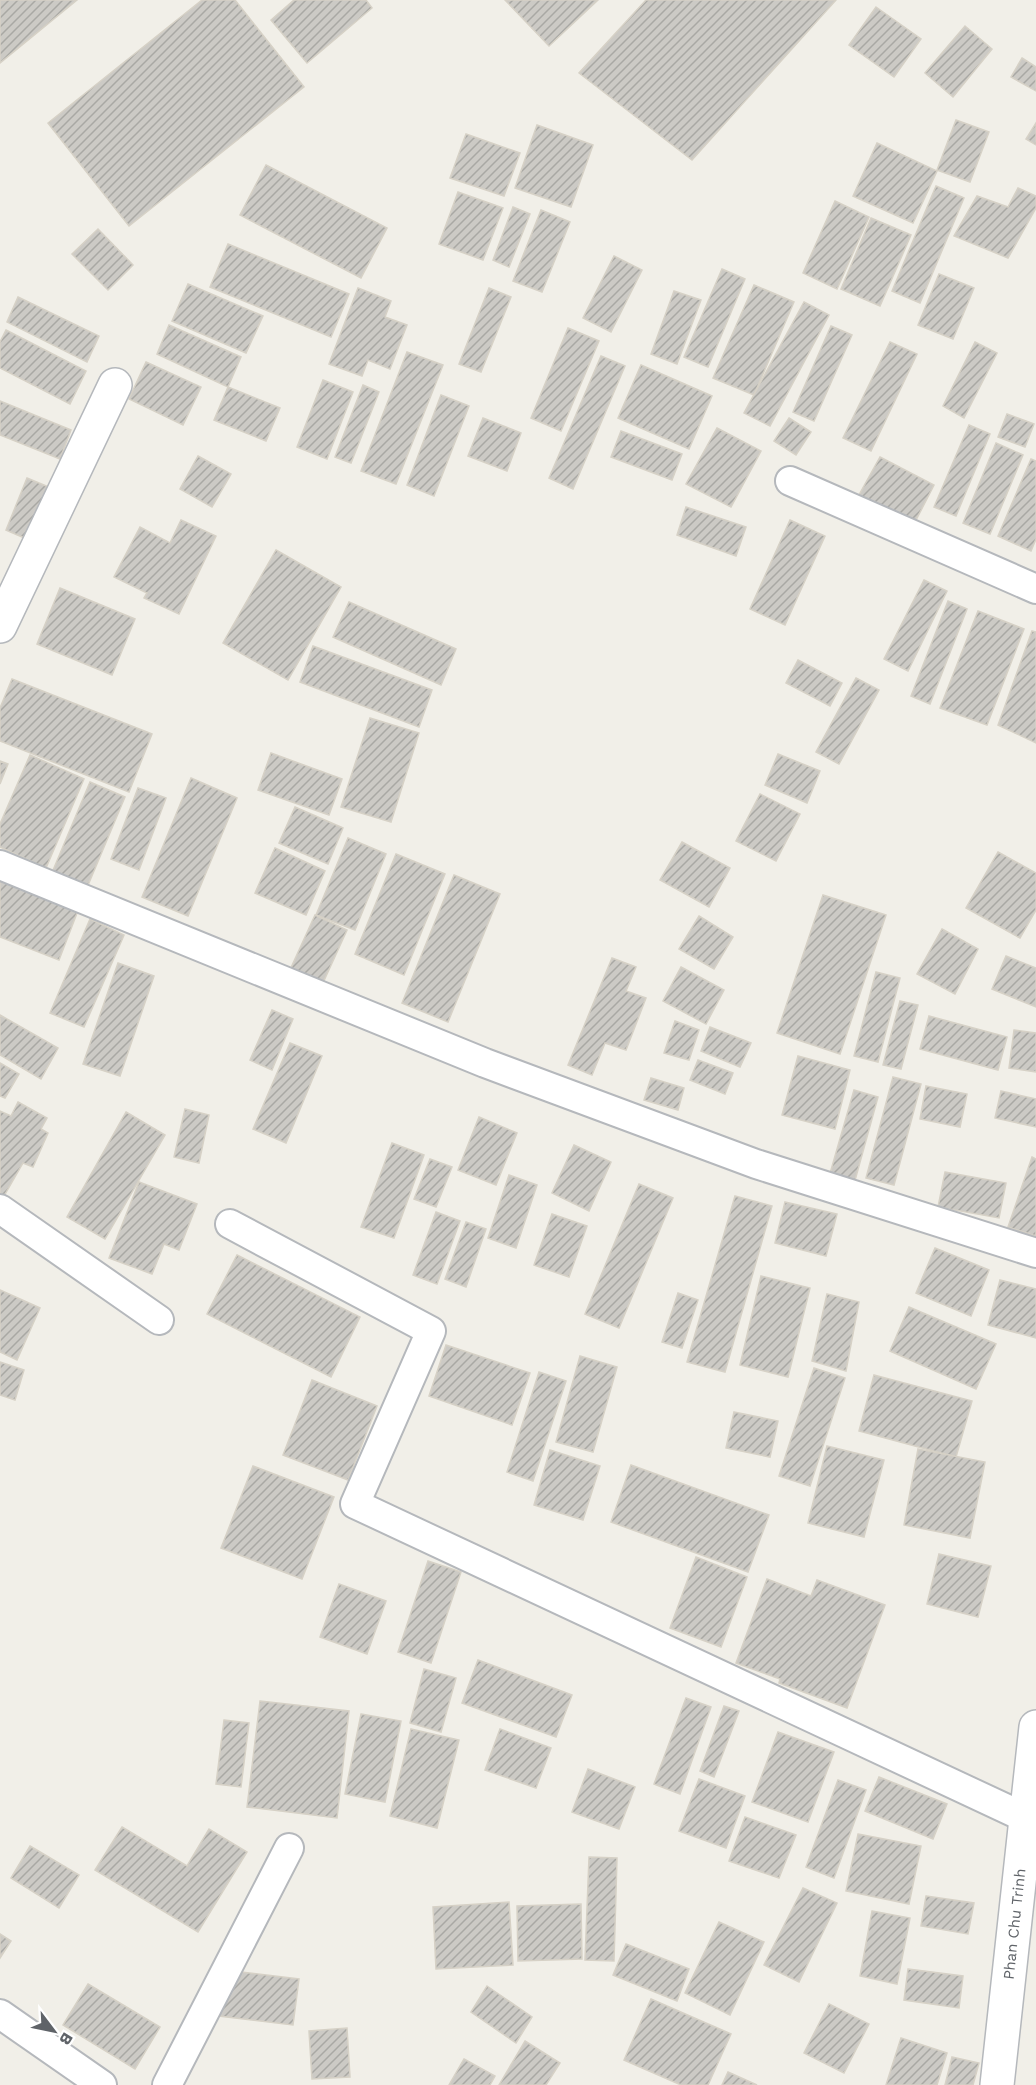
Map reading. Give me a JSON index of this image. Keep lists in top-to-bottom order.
{
  "streets": {
    "street": ["Phan Chu Trinh"]
  },
  "north": "bottom right"
}
